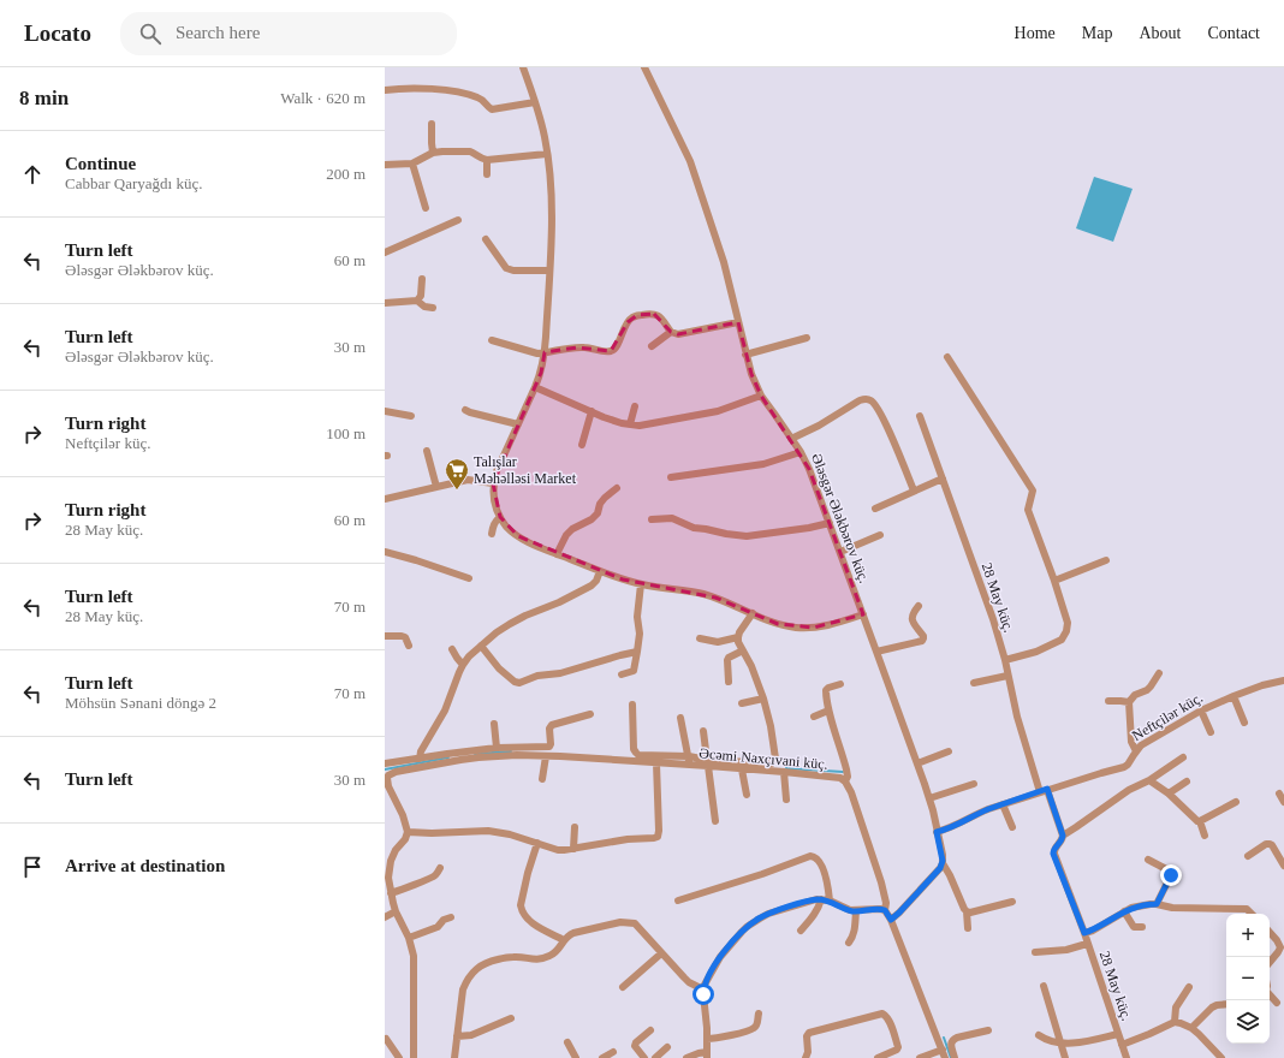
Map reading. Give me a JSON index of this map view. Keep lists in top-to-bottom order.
{
  "streets": {
    "street": [
      "Ələsgər Ələkbərov küç.",
      "28 May küç.",
      "Neftçilər küç.",
      "Əcəmi Naxçıvani küç."
    ]
  },
  "crossings": [
    ["Ələsgər Ələkbərov küç.", "Neftçilər küç."],
    ["28 May küç.", "Neftçilər küç."]
  ],
  "places": {
    "supermarket": ["Talışlar Məhəlləsi Market"]
  },
  "page": {
    "header": "Locato",
    "search": "Search here",
    "nav": [
      "Home",
      "Map",
      "About",
      "Contact"
    ],
    "heading": ["8 min", "Walk · 620 m"],
    "list": [
      ["Continue", "Cabbar Qaryağdı küç.", "200 m"],
      ["Turn left", "Ələsgər Ələkbərov küç.", "60 m"],
      ["Turn left", "Ələsgər Ələkbərov küç.", "30 m"],
      ["Turn right", "Neftçilər küç.", "100 m"],
      ["Turn right", "28 May küç.", "60 m"],
      ["Turn left", "28 May küç.", "70 m"],
      ["Turn left", "Möhsün Sənani döngə 2", "70 m"],
      ["Turn left", "30 m"],
      "Arrive at destination"
    ],
    "map_buttons": ["+", "−"]
  }
}
